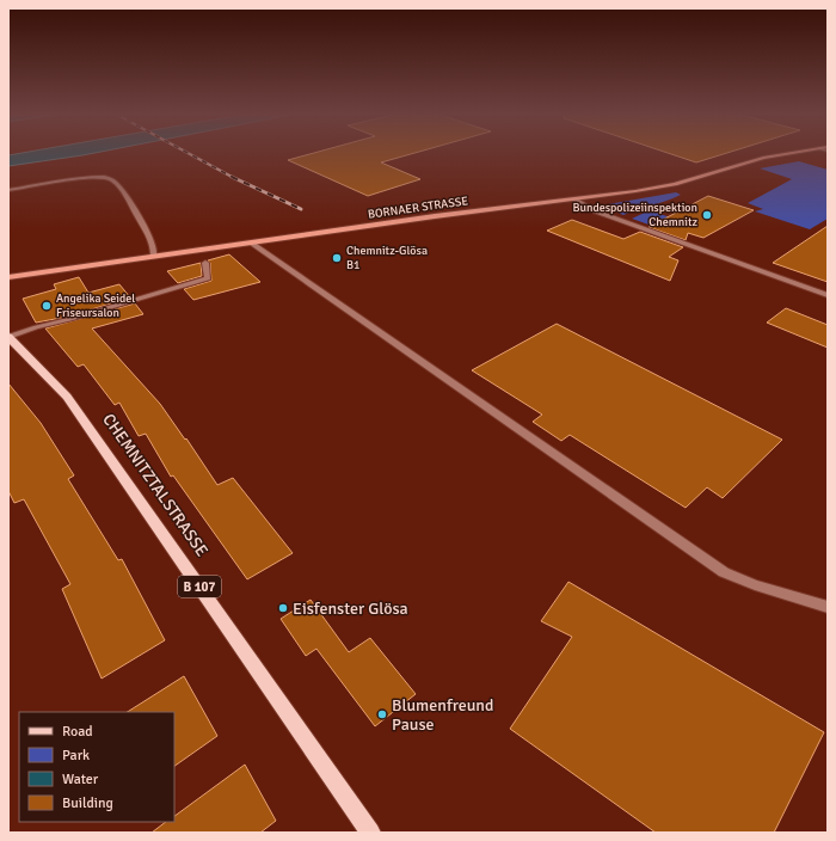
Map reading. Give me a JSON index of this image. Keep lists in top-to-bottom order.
{
  "streets": {
    "main road": ["BORNAER STRASSE", "CHEMNITZTALSTRASSE", "B 107"]
  },
  "places": [
    "Bundespolizeiinspektion Chemnitz",
    "Chemnitz-Glösa B1",
    "Angelika Seidel Friseursalon",
    "Eisfenster Glösa",
    "Blumenfreund Pause"
  ],
  "legend": [
    "Road",
    "Park",
    "Water",
    "Building"
  ]
}
